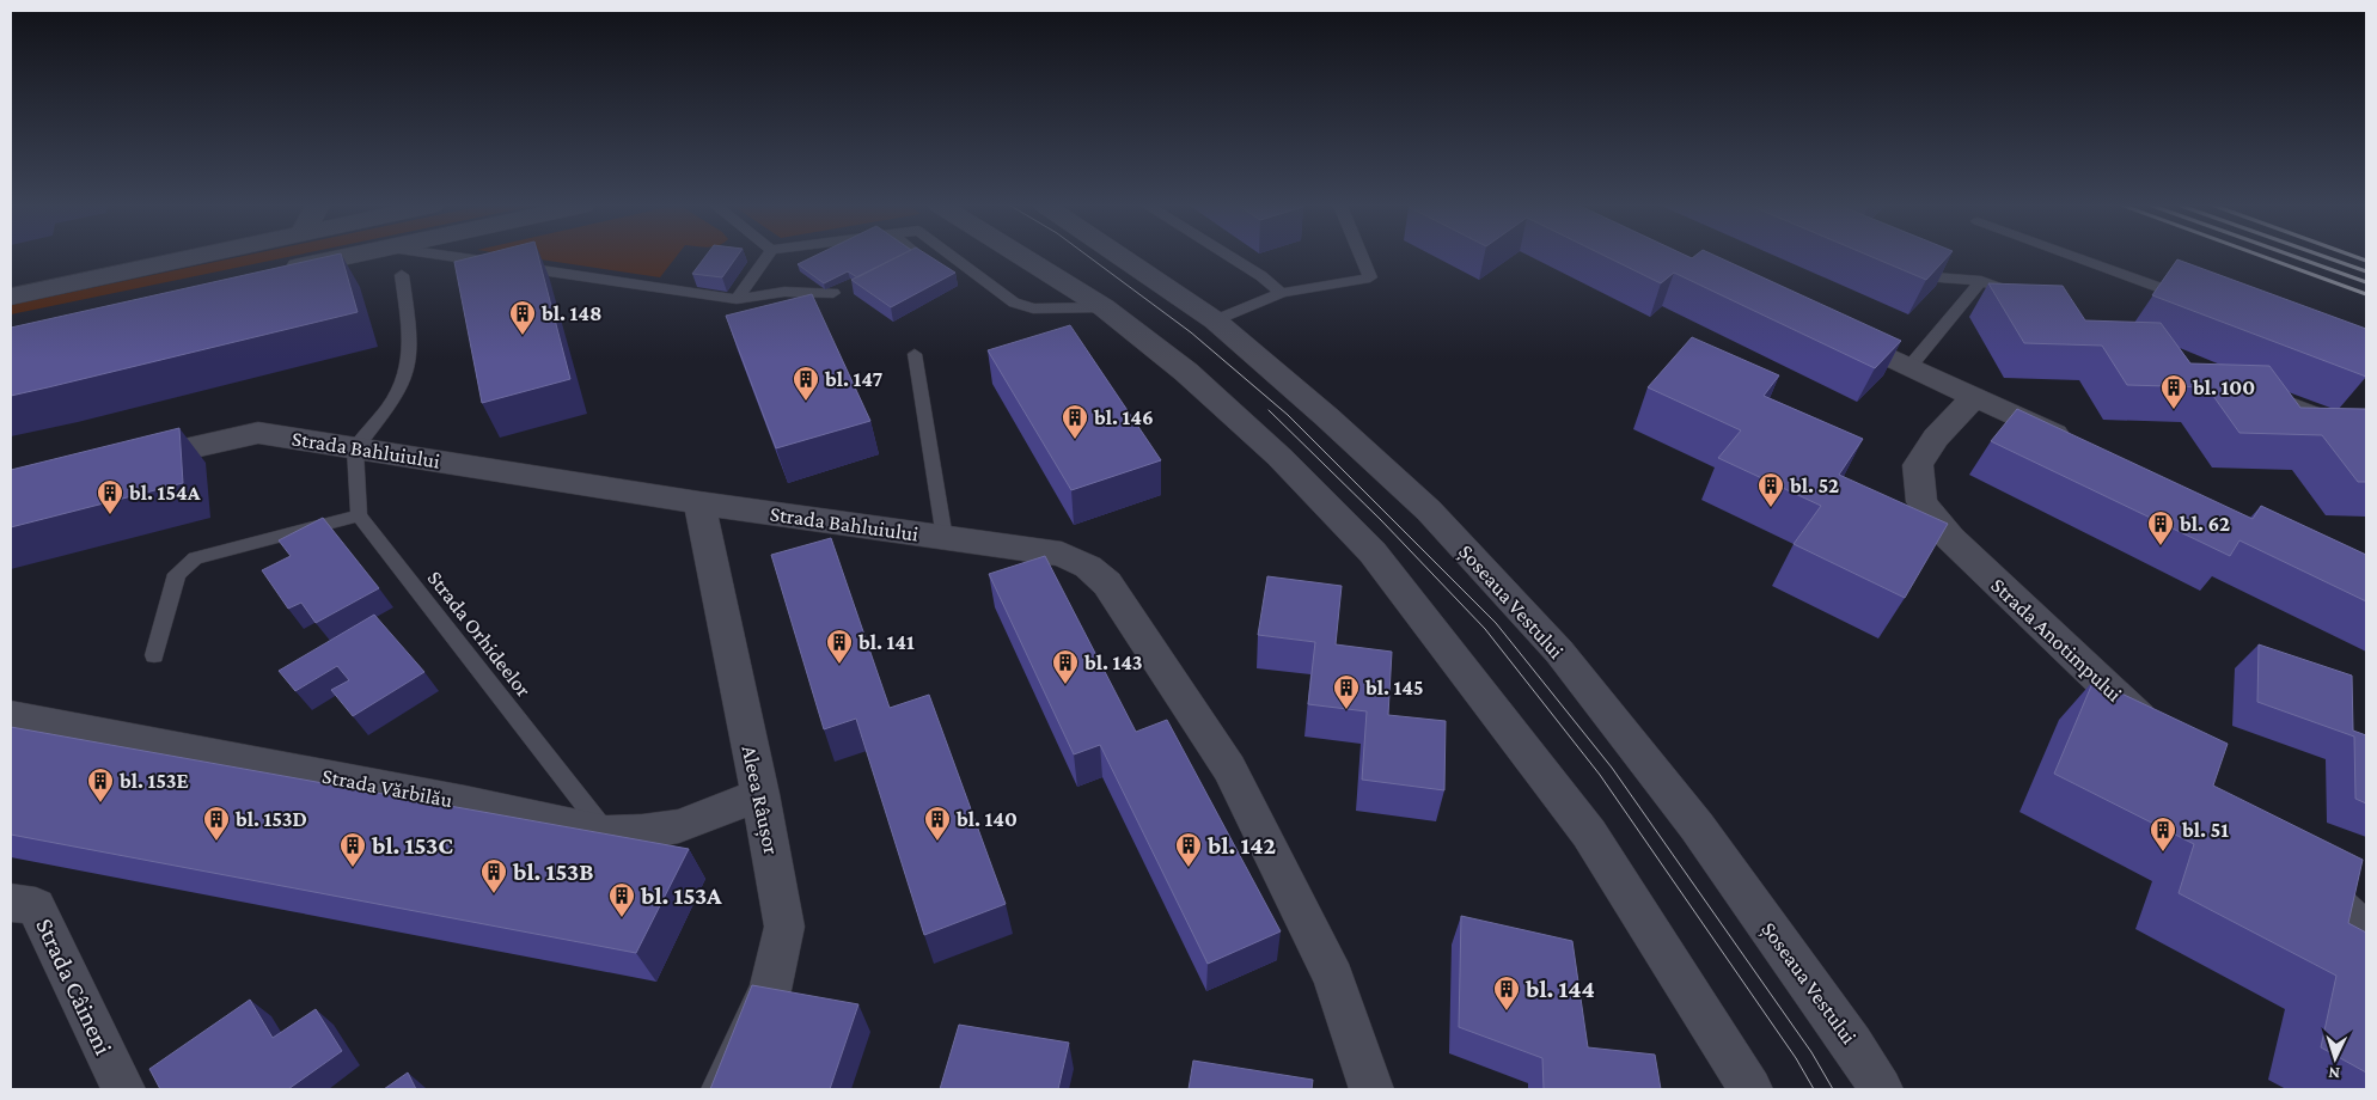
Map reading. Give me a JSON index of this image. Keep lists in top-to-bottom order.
{
  "streets": {
    "street": [
      "Strada Bahluiului",
      "Șoseaua Vestului",
      "Strada Anotimpului",
      "Strada Vărbilău",
      "Aleea Râușor",
      "Strada Câineni"
    ],
    "lane": ["Strada Orhideelor"]
  },
  "crossings": [
    ["Strada Bahluiului", "Aleea Râușor"],
    ["Strada Orhideelor", "Strada Vărbilău"],
    ["Strada Vărbilău", "Aleea Râușor"]
  ],
  "places": {
    "building": [
      "bl. 148",
      "bl. 147",
      "bl. 100",
      "bl. 146",
      "bl. 52",
      "bl. 154A",
      "bl. 62",
      "bl. 141",
      "bl. 143",
      "bl. 145",
      "bl. 153E",
      "bl. 153D",
      "bl. 140",
      "bl. 51",
      "bl. 153C",
      "bl. 142",
      "bl. 153B",
      "bl. 153A",
      "bl. 144"
    ]
  },
  "north": "bottom"
}
